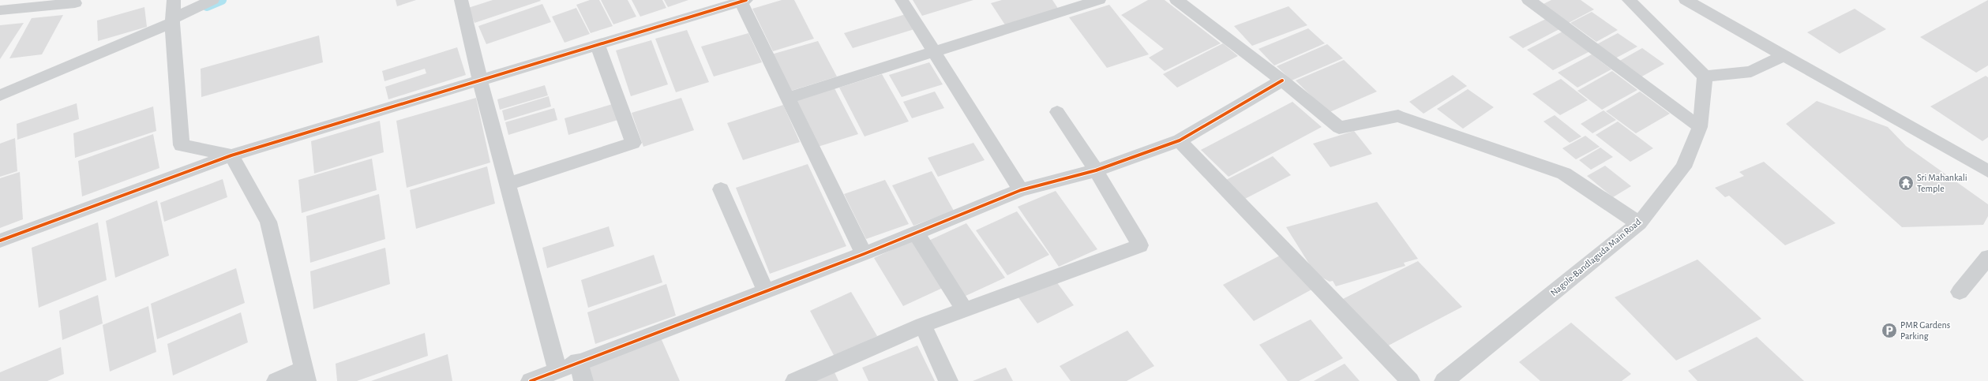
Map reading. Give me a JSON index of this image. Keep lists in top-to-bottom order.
{
  "streets": {
    "street": ["Nagole-Bandlaguda Main Road"]
  },
  "places": {
    "temple": ["Sri Mahankali Temple"],
    "parking": ["PMR Gardens Parking"]
  }
}
